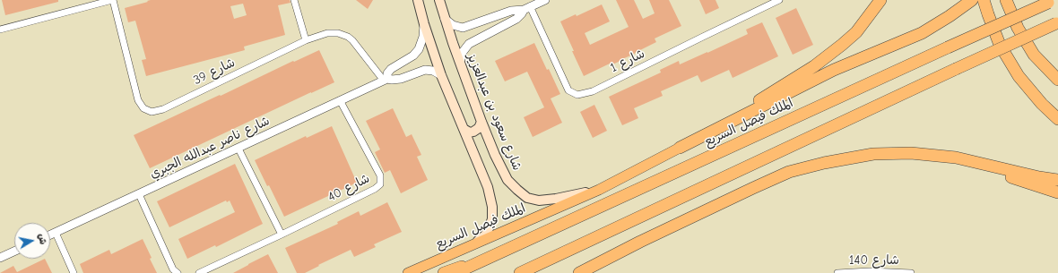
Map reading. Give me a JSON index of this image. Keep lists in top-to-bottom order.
{
  "streets": {
    "highway": ["الملك فيصل السريع"],
    "main road": ["شارع سعود بن عبدالعزيز"],
    "street": [
      "شارع 1",
      "شارع 39",
      "شارع ناصر عبدالله الجبري",
      "شارع 40",
      "شارع 140"
    ]
  },
  "crossings": [
    ["شارع 39", "شارع ناصر عبدالله الجبري"],
    ["شارع سعود بن عبدالعزيز", "الملك فيصل السريع"],
    ["شارع ناصر عبدالله الجبري", "شارع 40"]
  ],
  "north": "right"
}
